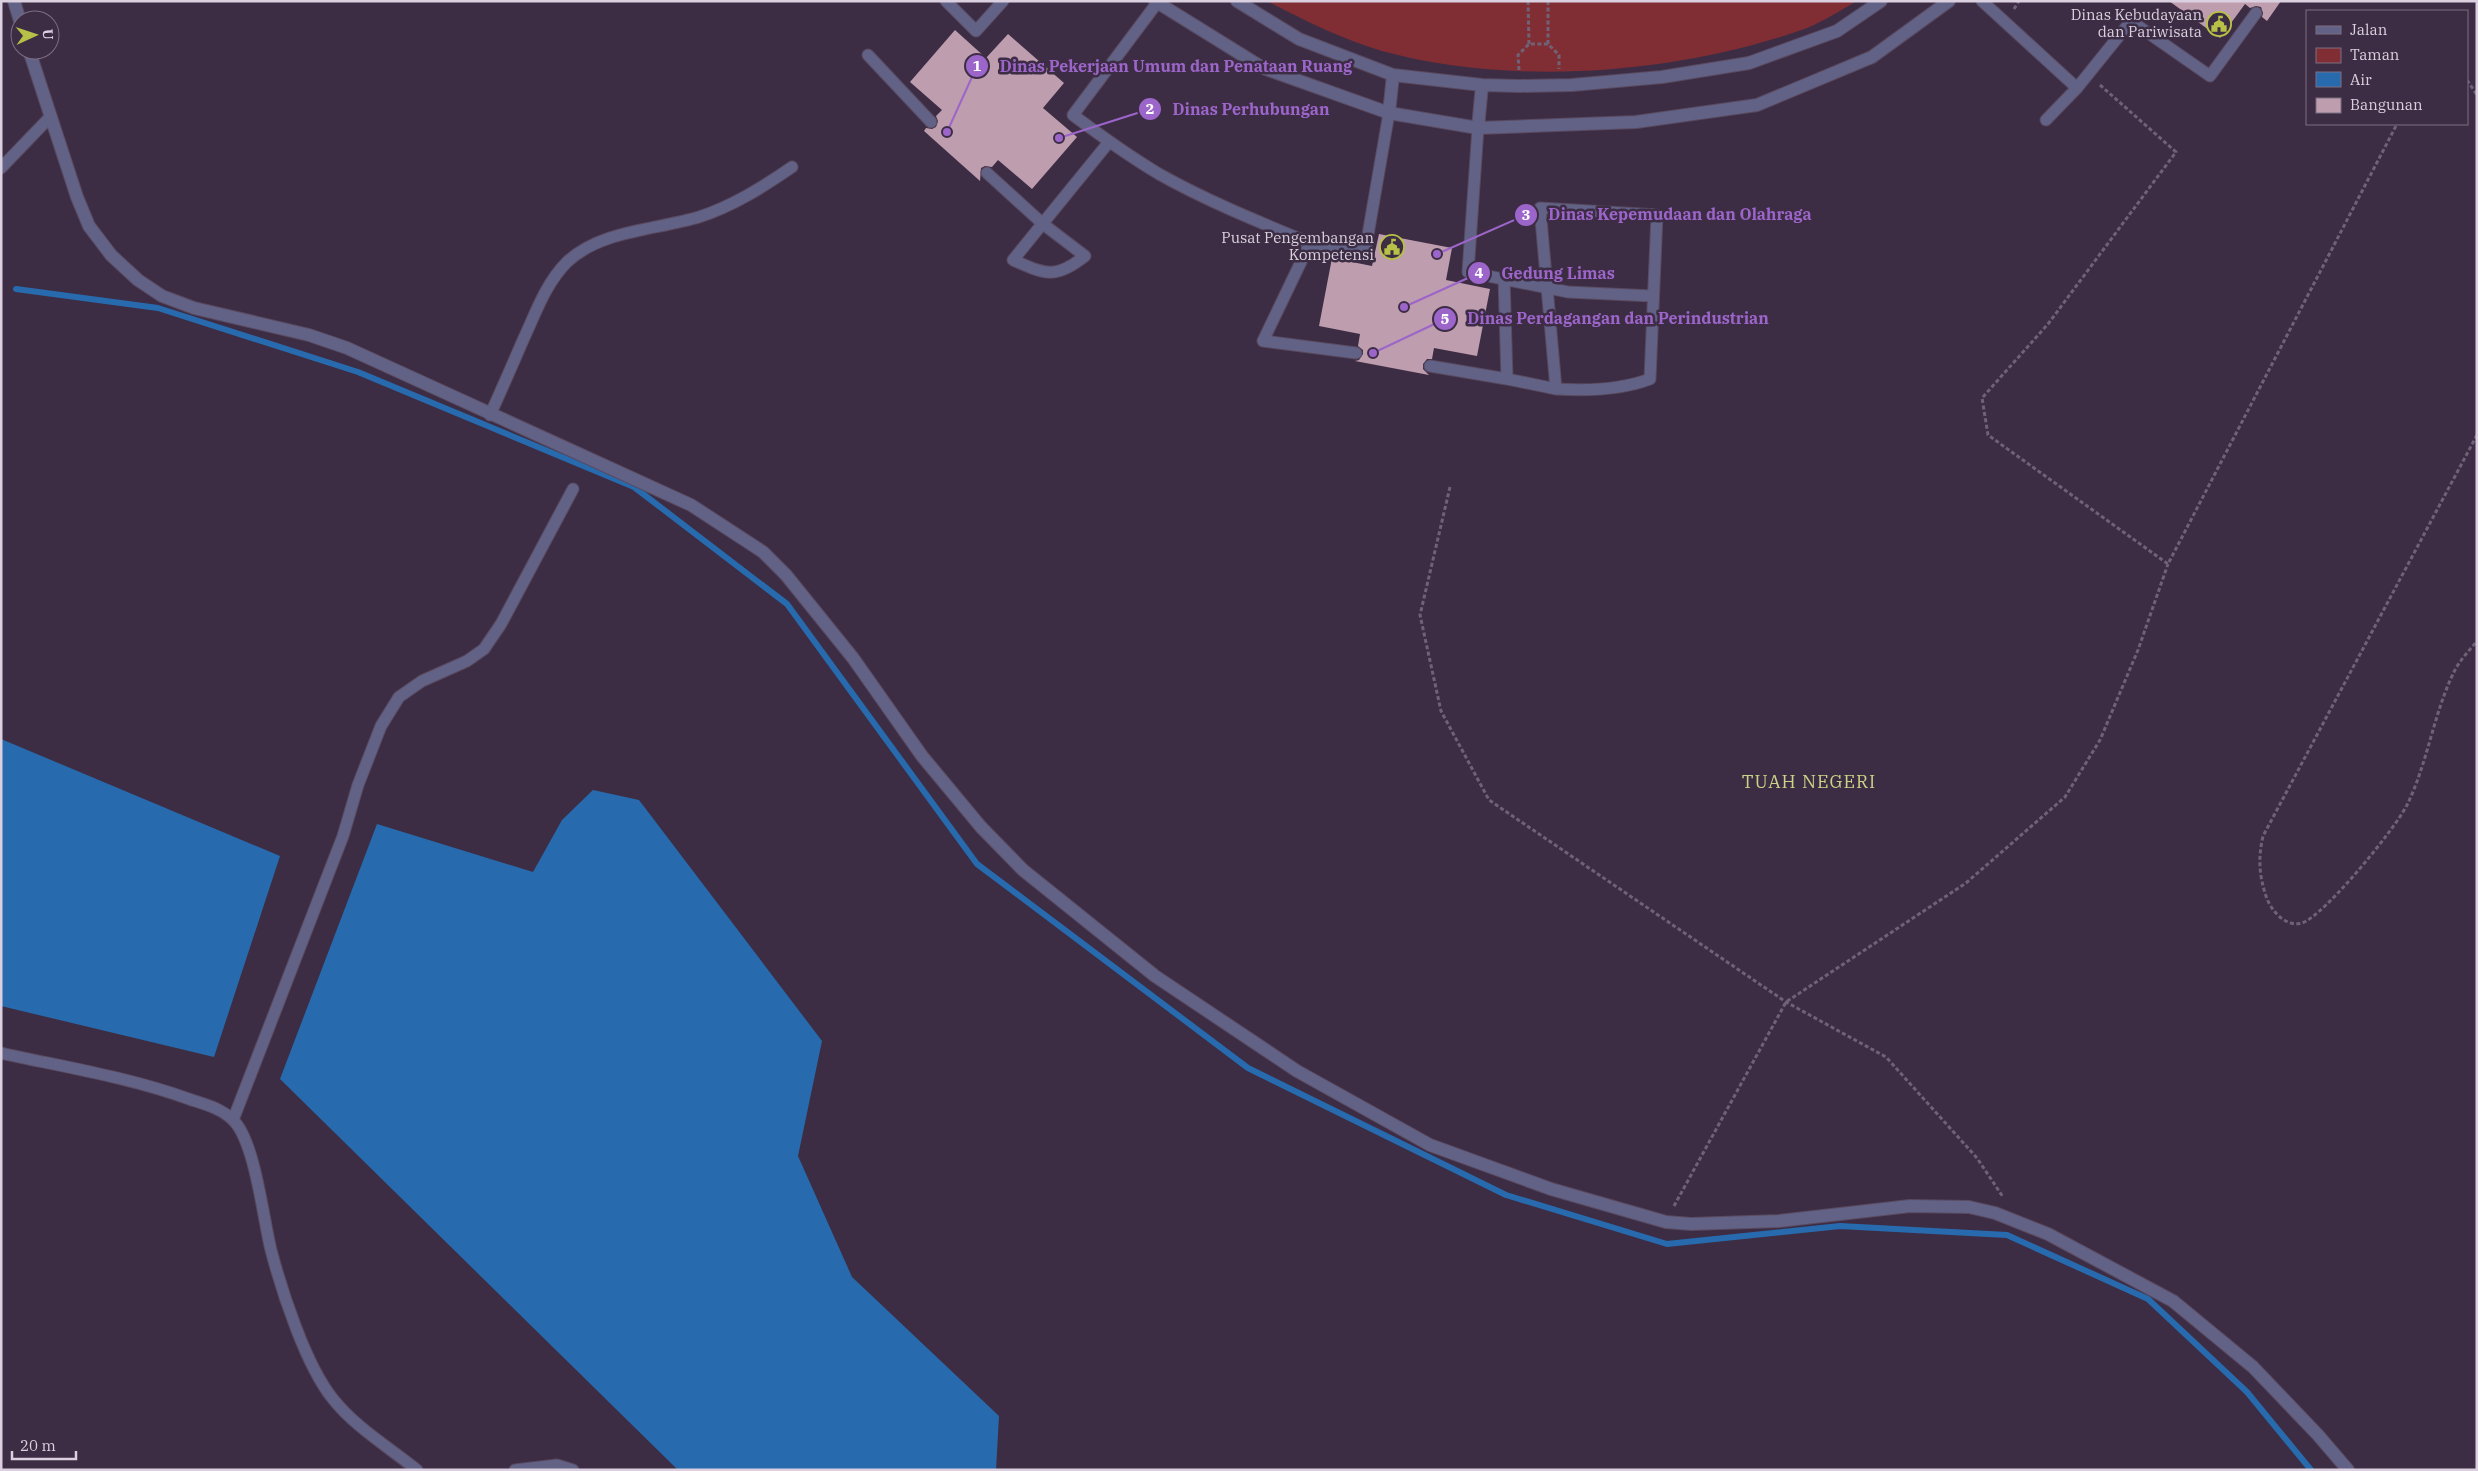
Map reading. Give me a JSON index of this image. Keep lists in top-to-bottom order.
{
  "districts": ["TUAH NEGERI"],
  "places": {
    "public building": ["Dinas Kebudayaan dan Pariwisata", "Pusat Pengembangan Kompetensi"],
    "other": [
      "Dinas Pekerjaan Umum dan Penataan Ruang",
      "Dinas Perhubungan",
      "Dinas Kepemudaan dan Olahraga",
      "Gedung Limas",
      "Dinas Perdagangan dan Perindustrian"
    ]
  },
  "legend": [
    "Jalan",
    "Taman",
    "Air",
    "Bangunan"
  ],
  "scale_bar": "20 m",
  "north": "right"
}
